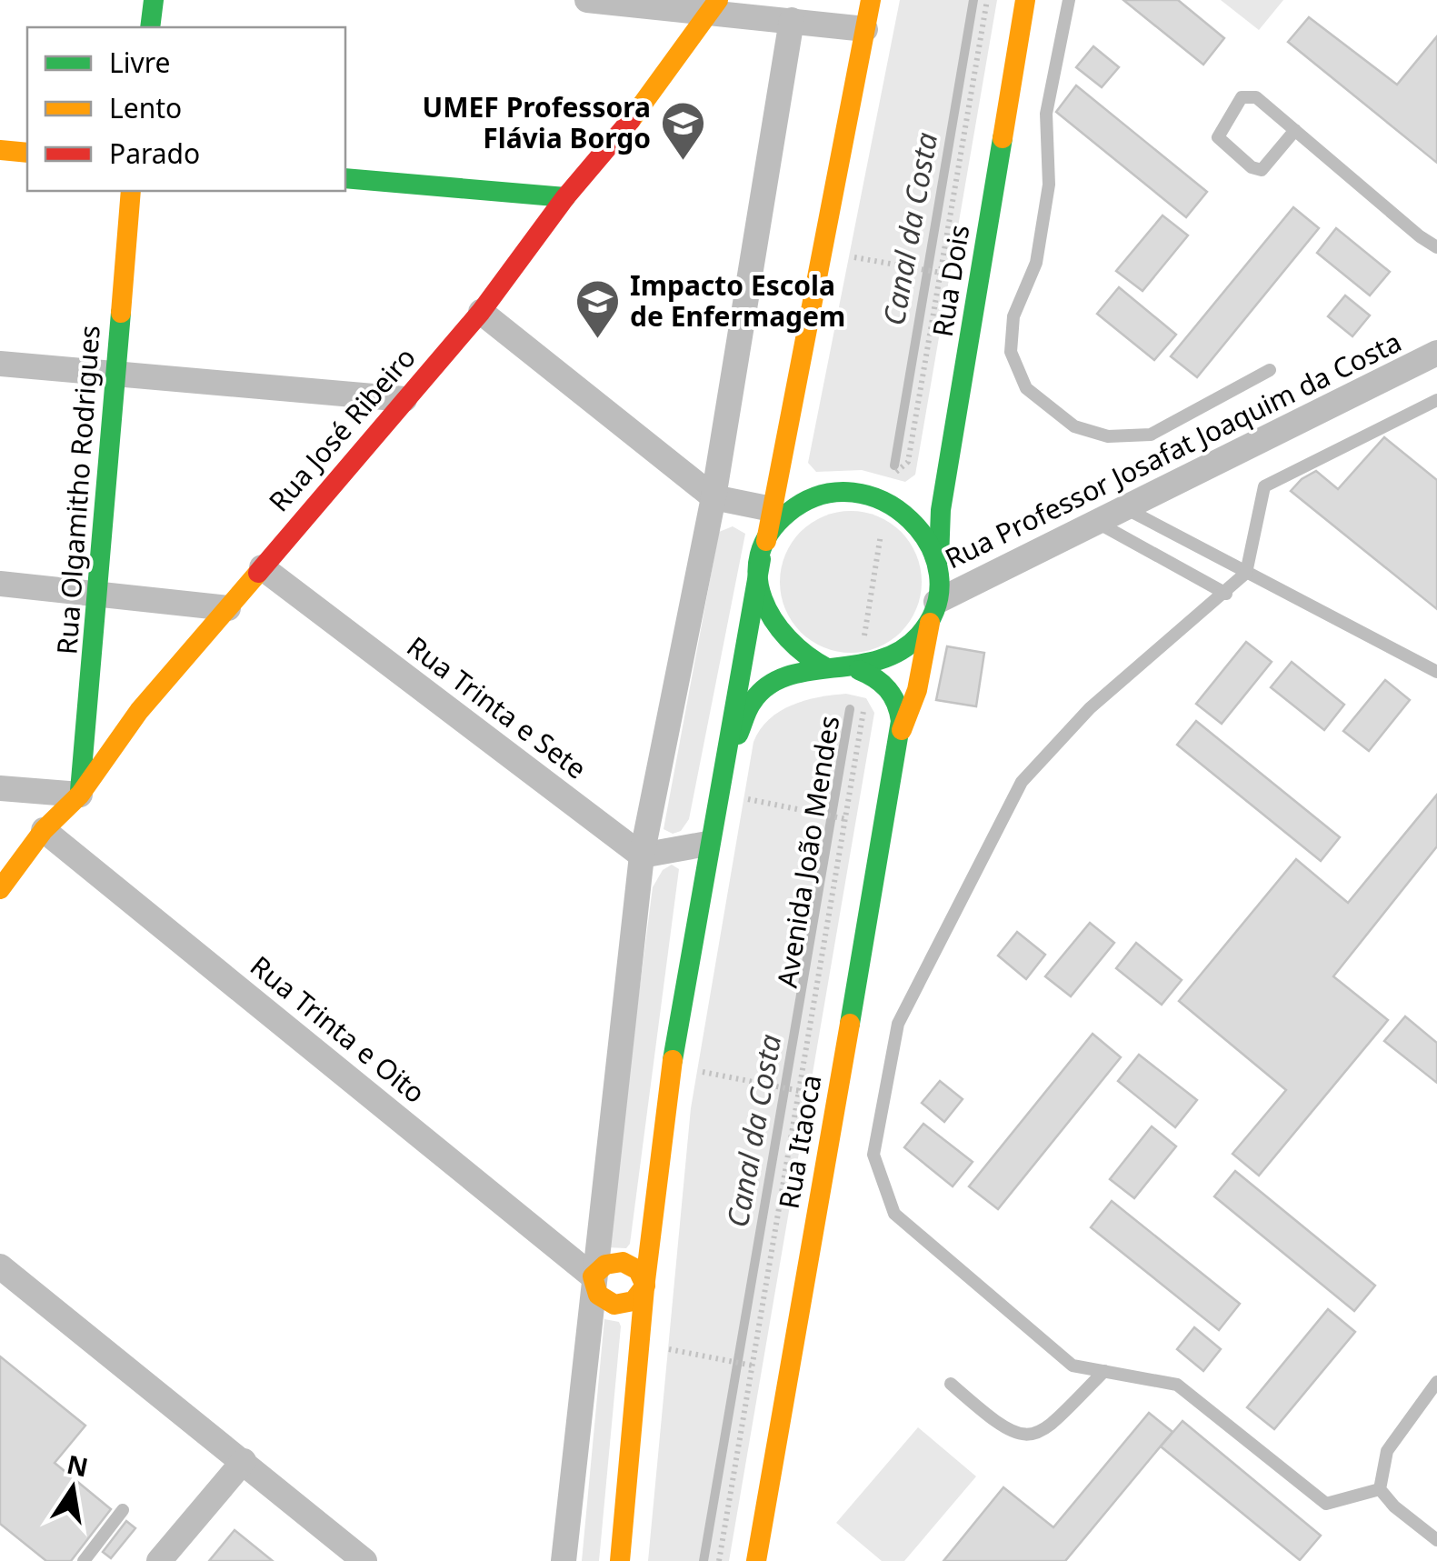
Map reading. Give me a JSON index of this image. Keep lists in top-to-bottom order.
{
  "streets": {
    "main road": [
      "Rua Dois",
      "Rua José Ribeiro",
      "Rua Olgamitho Rodrigues",
      "Rua Itaoca"
    ],
    "street": ["Rua Professor Josafat Joaquim da Costa", "Rua Trinta e Sete", "Rua Trinta e Oito"],
    "path": ["Avenida João Mendes"]
  },
  "crossings": [
    ["Rua Dois", "Rua Professor Josafat Joaquim da Costa"],
    ["Rua José Ribeiro", "Rua Olgamitho Rodrigues"],
    ["Rua José Ribeiro", "Rua Trinta e Sete"],
    ["Rua José Ribeiro", "Rua Trinta e Oito"]
  ],
  "water": ["Canal da Costa"],
  "places": {
    "school or university": ["UMEF Professora Flávia Borgo", "Impacto Escola de Enfermagem"]
  },
  "legend": ["Livre", "Lento", "Parado"],
  "north": "top"
}
